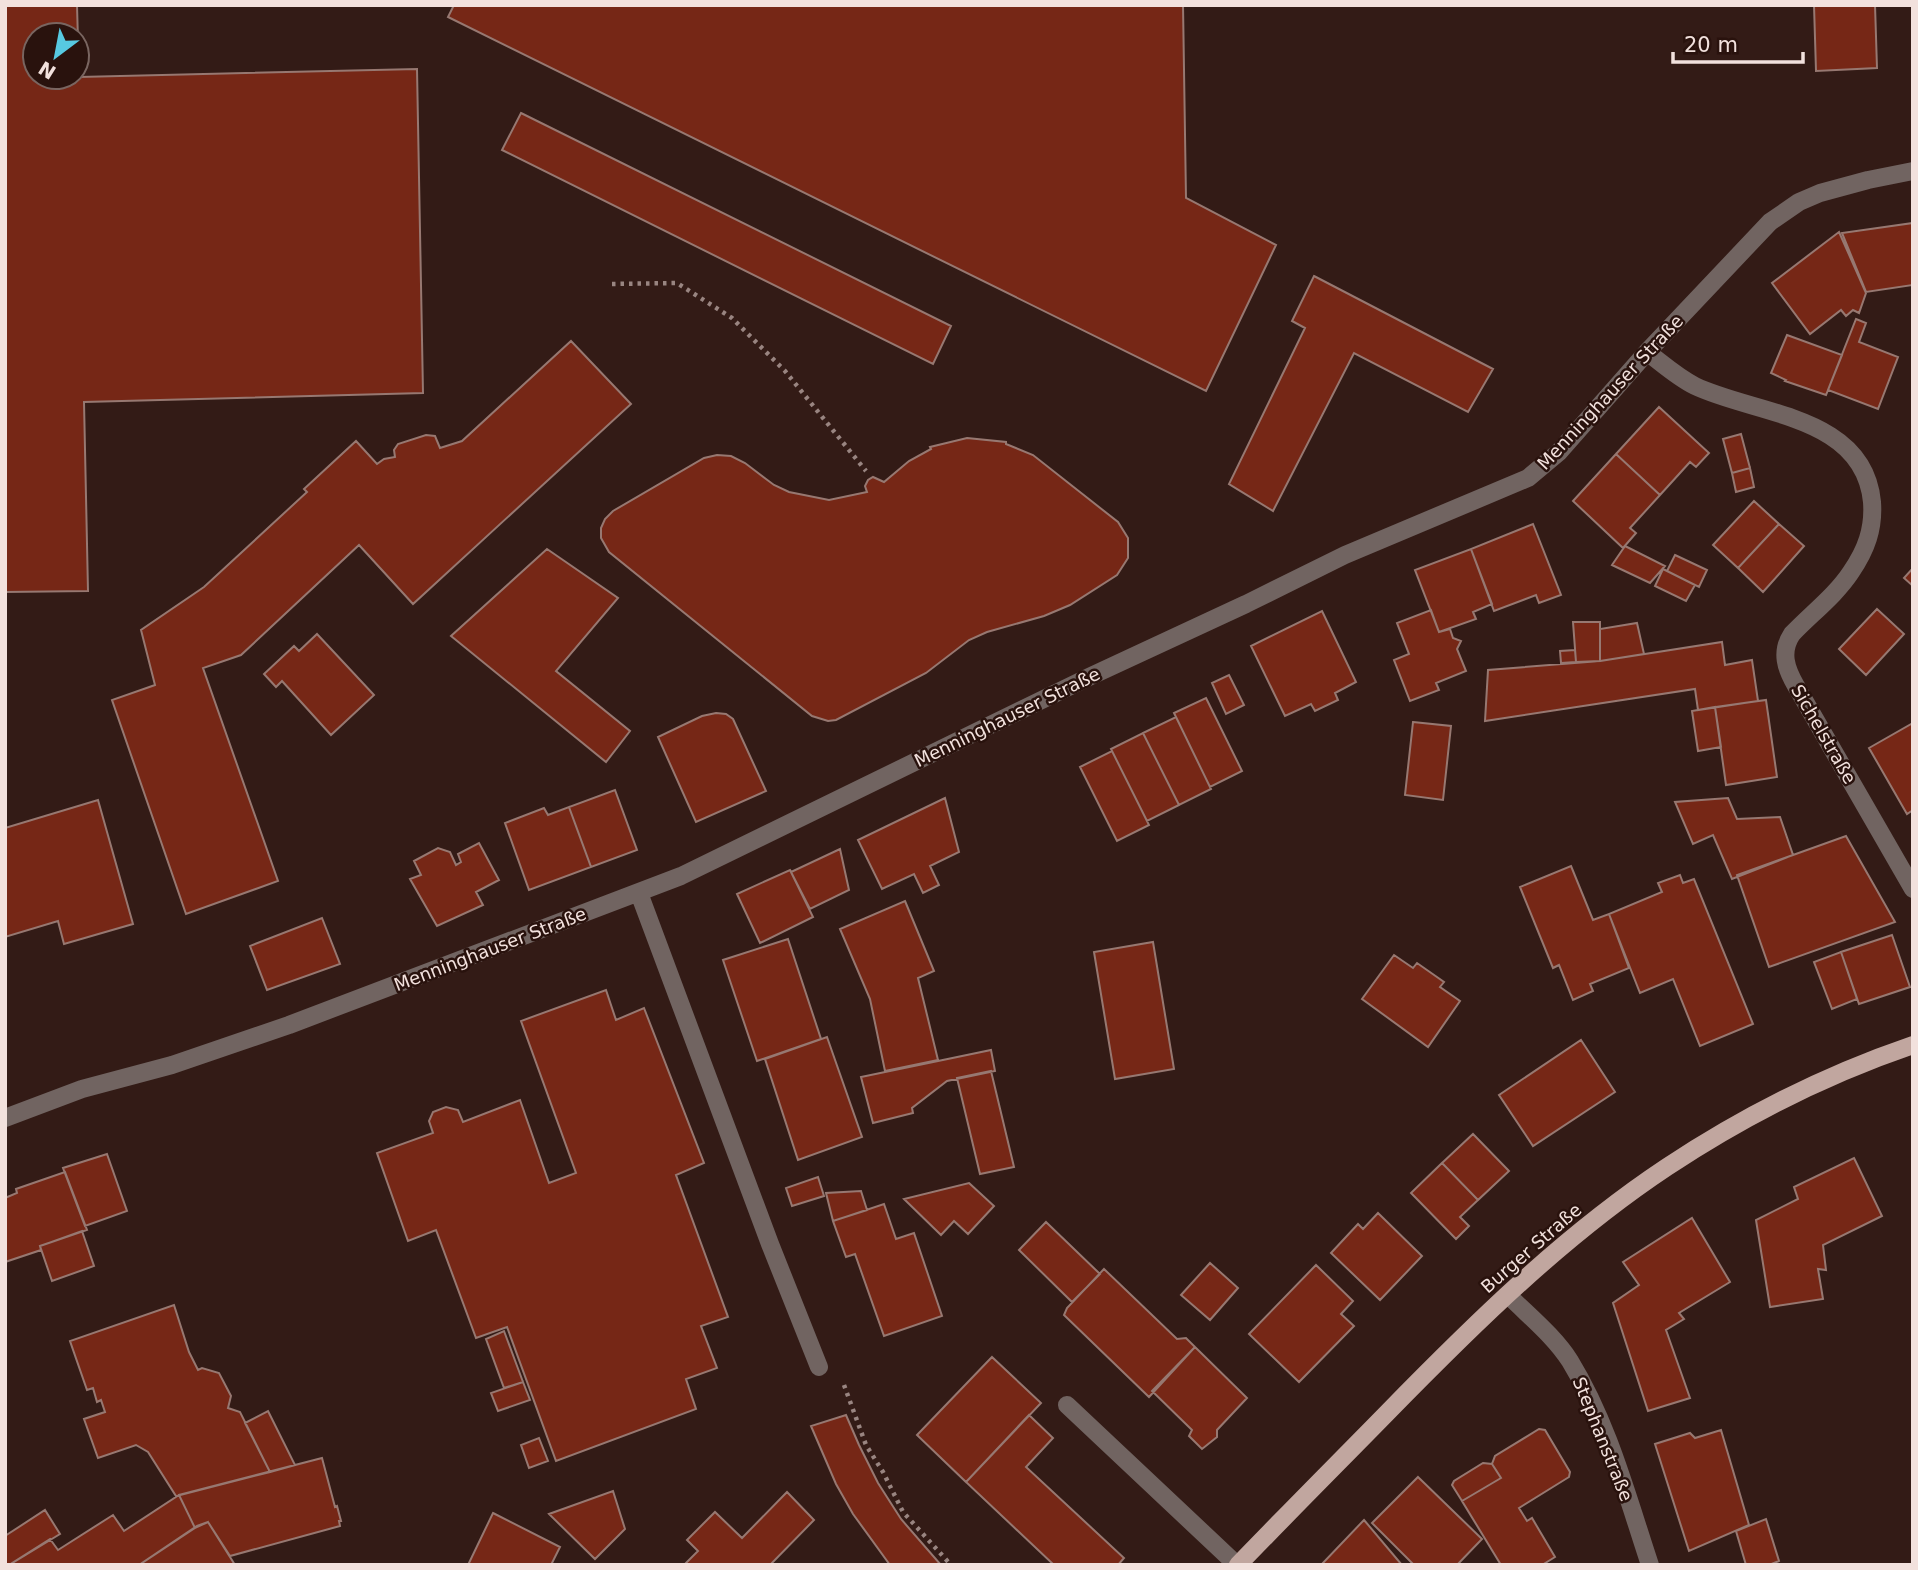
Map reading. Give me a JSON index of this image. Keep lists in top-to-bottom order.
{
  "streets": {
    "main road": ["Burger Straße"],
    "street": ["Menninghauser Straße", "Sichelstraße", "Stephanstraße"]
  },
  "crossings": [
    ["Menninghauser Straße", "Sichelstraße"],
    ["Burger Straße", "Stephanstraße"]
  ],
  "scale_bar": "20 m",
  "north": "bottom left"
}
